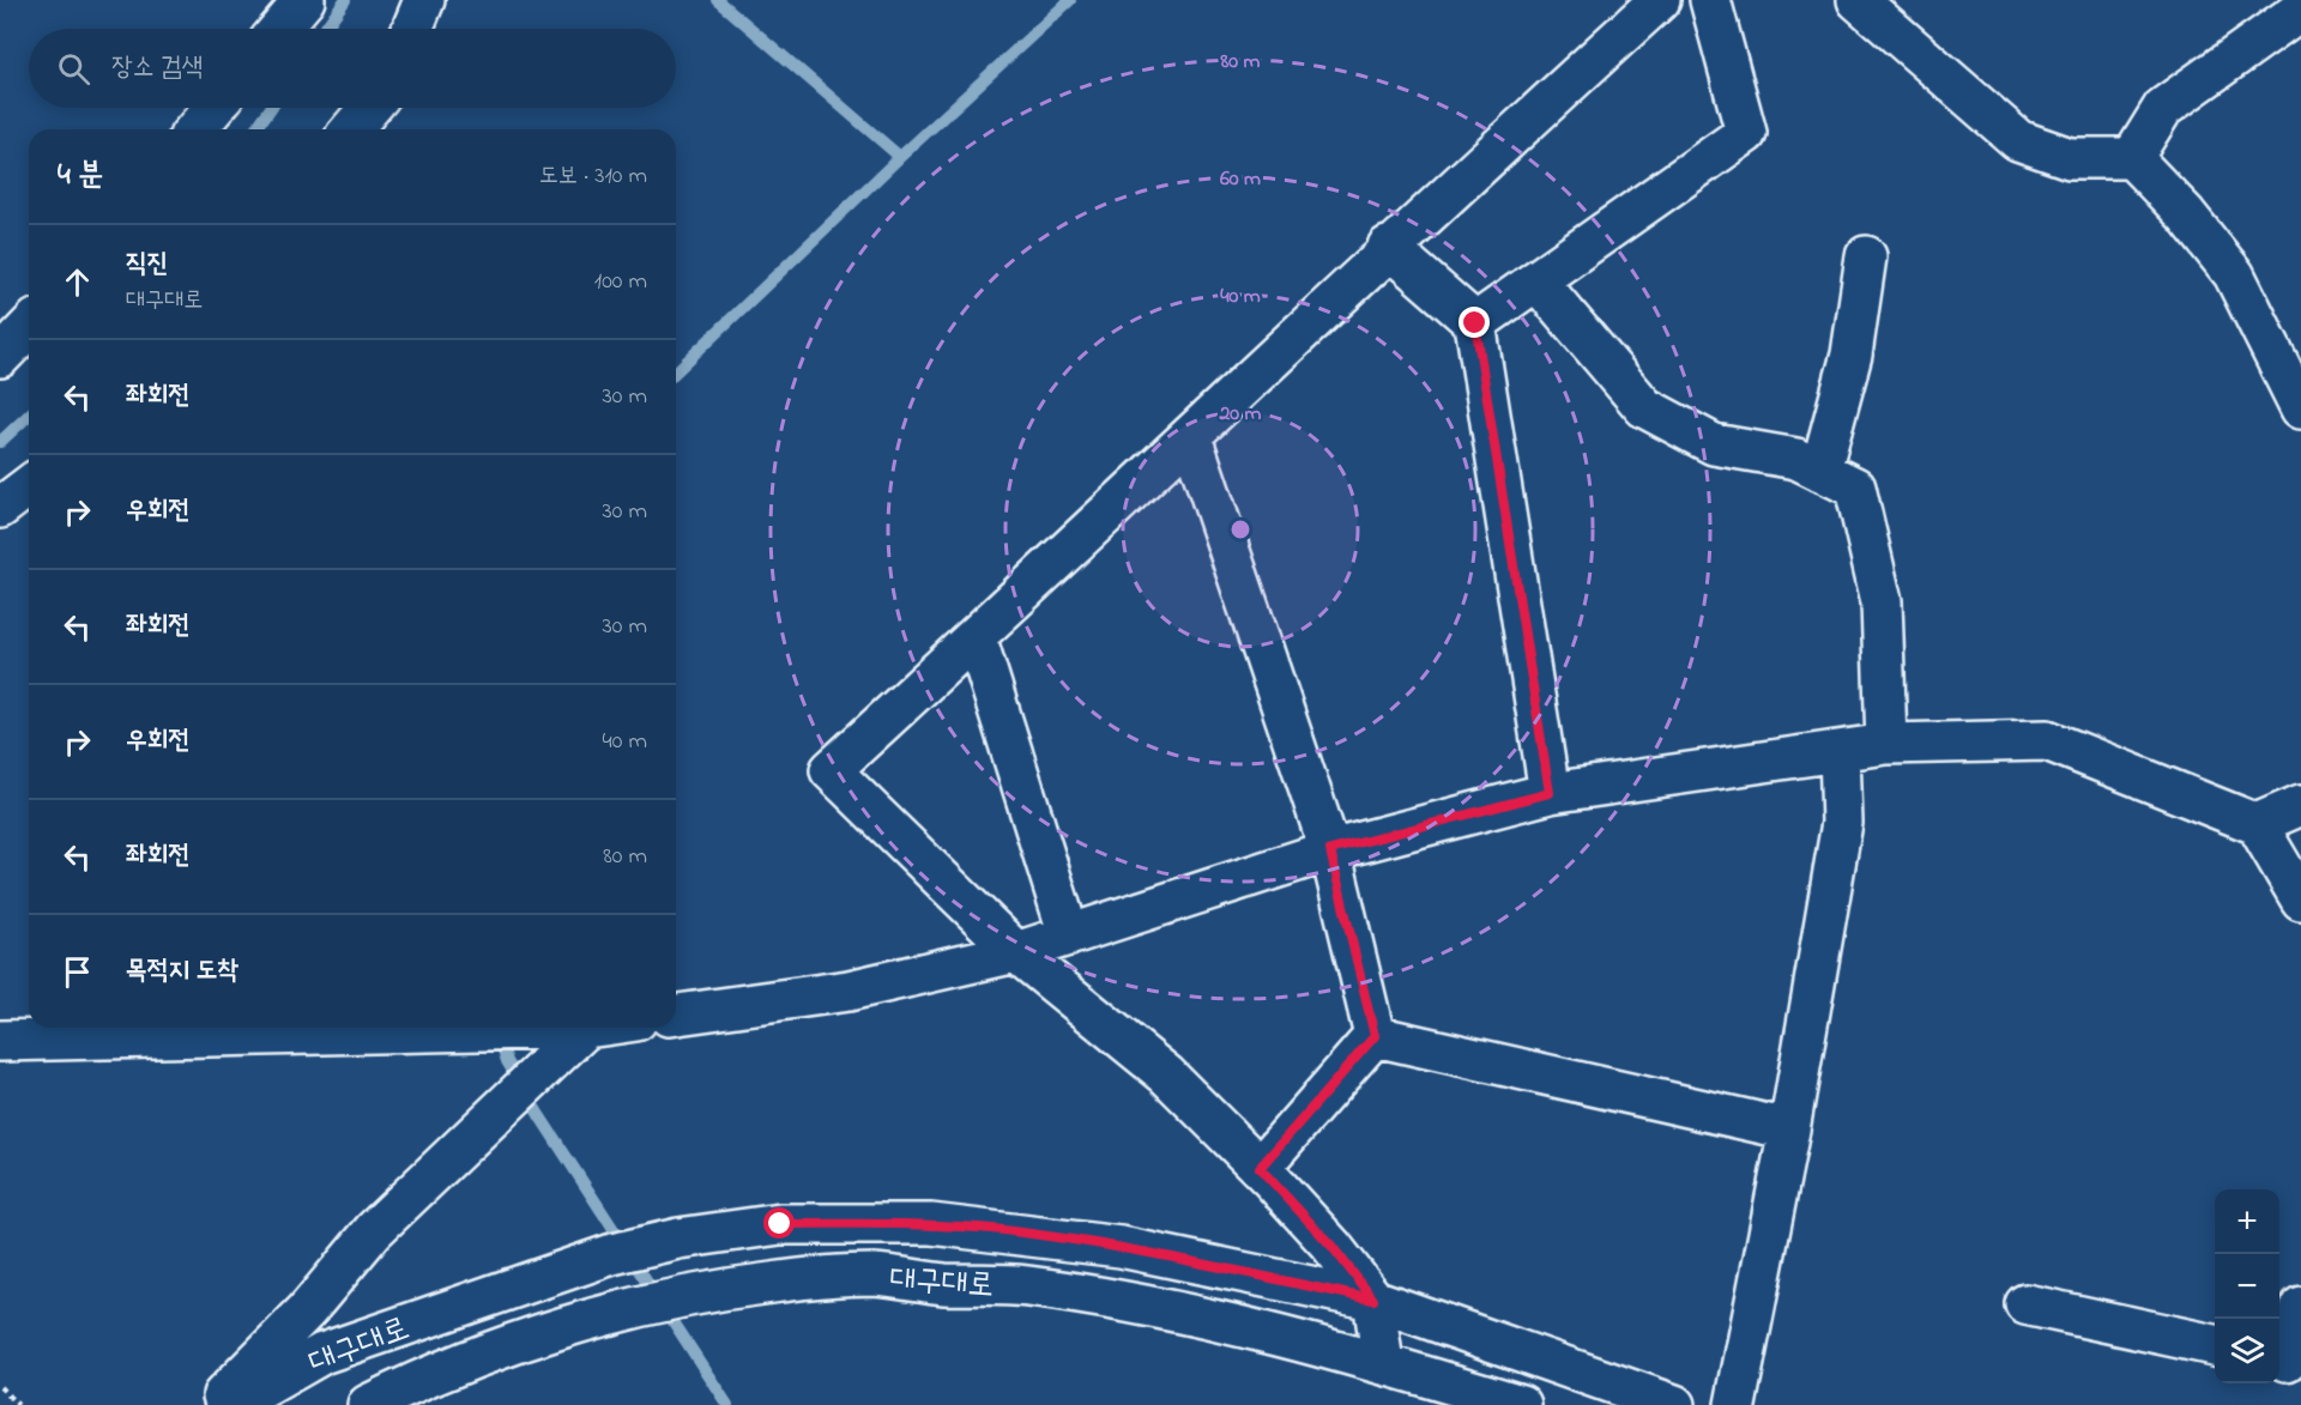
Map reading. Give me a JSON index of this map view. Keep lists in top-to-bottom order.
{
  "streets": {
    "street": ["대구대로"]
  },
  "page": {
    "search": "장소 검색",
    "heading": ["4 분", "도보 · 310 m"],
    "list": [
      ["직진", "대구대로", "100 m"],
      ["좌회전", "30 m"],
      ["우회전", "30 m"],
      ["좌회전", "30 m"],
      ["우회전", "40 m"],
      ["좌회전", "80 m"],
      "목적지 도착"
    ],
    "map_buttons": ["+", "−"]
  },
  "rings": [
    "80 m",
    "60 m",
    "40 m",
    "20 m"
  ]
}
